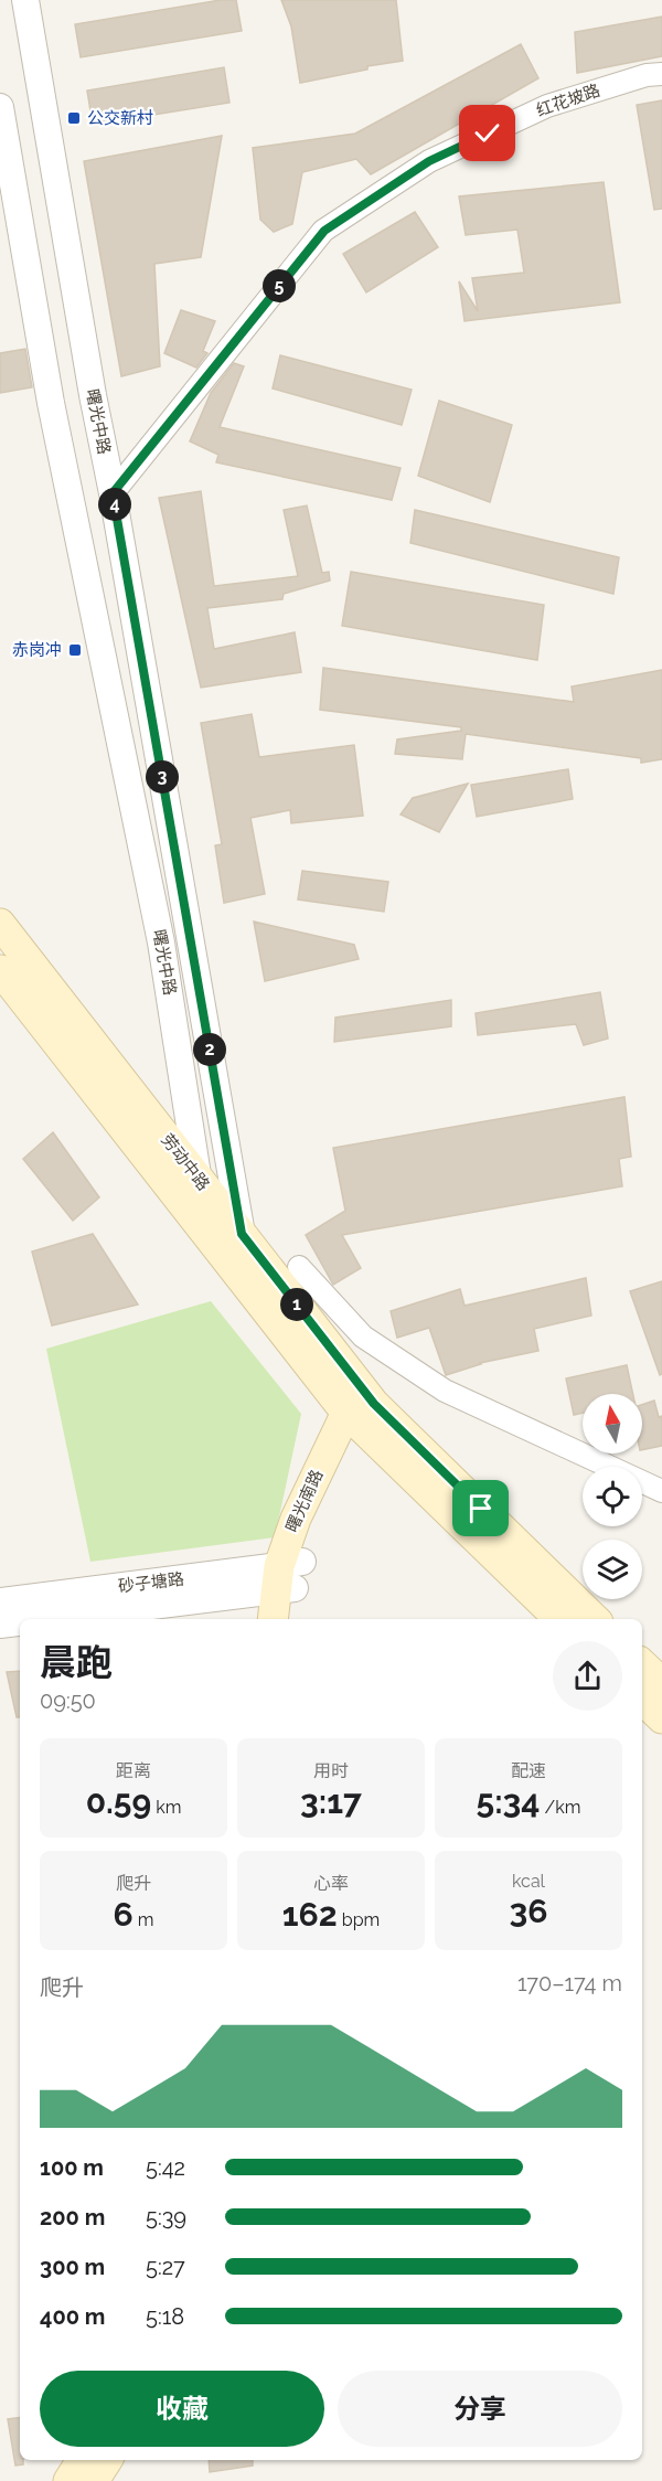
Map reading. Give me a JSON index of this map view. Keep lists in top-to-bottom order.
{
  "streets": {
    "main road": ["劳动中路", "曙光南路"],
    "street": ["红花坡路", "曙光中路", "砂子塘路"]
  },
  "crossings": [
    ["红花坡路", "曙光中路"],
    ["曙光中路", "劳动中路"],
    ["劳动中路", "曙光南路"],
    ["曙光南路", "砂子塘路"]
  ],
  "places": {
    "transit": ["公交新村", "赤岗冲"]
  },
  "north": "top",
  "page": {
    "pins": [
      "5",
      "4",
      "3",
      "2",
      "1"
    ],
    "heading": ["晨跑", "09:50"],
    "stats": [
      ["距离", "0.59 km"],
      ["用时", "3:17"],
      ["配速", "5:34 /km"],
      ["爬升", "6 m"],
      ["心率", "162 bpm"],
      ["kcal", "36"]
    ],
    "chart": ["爬升", "170–174 m"],
    "list": [
      {
        "name": "100 m",
        "note": "5:42"
      },
      {
        "name": "200 m",
        "note": "5:39"
      },
      {
        "name": "300 m",
        "note": "5:27"
      },
      {
        "name": "400 m",
        "note": "5:18"
      }
    ],
    "buttons": ["收藏", "分享"]
  }
}
